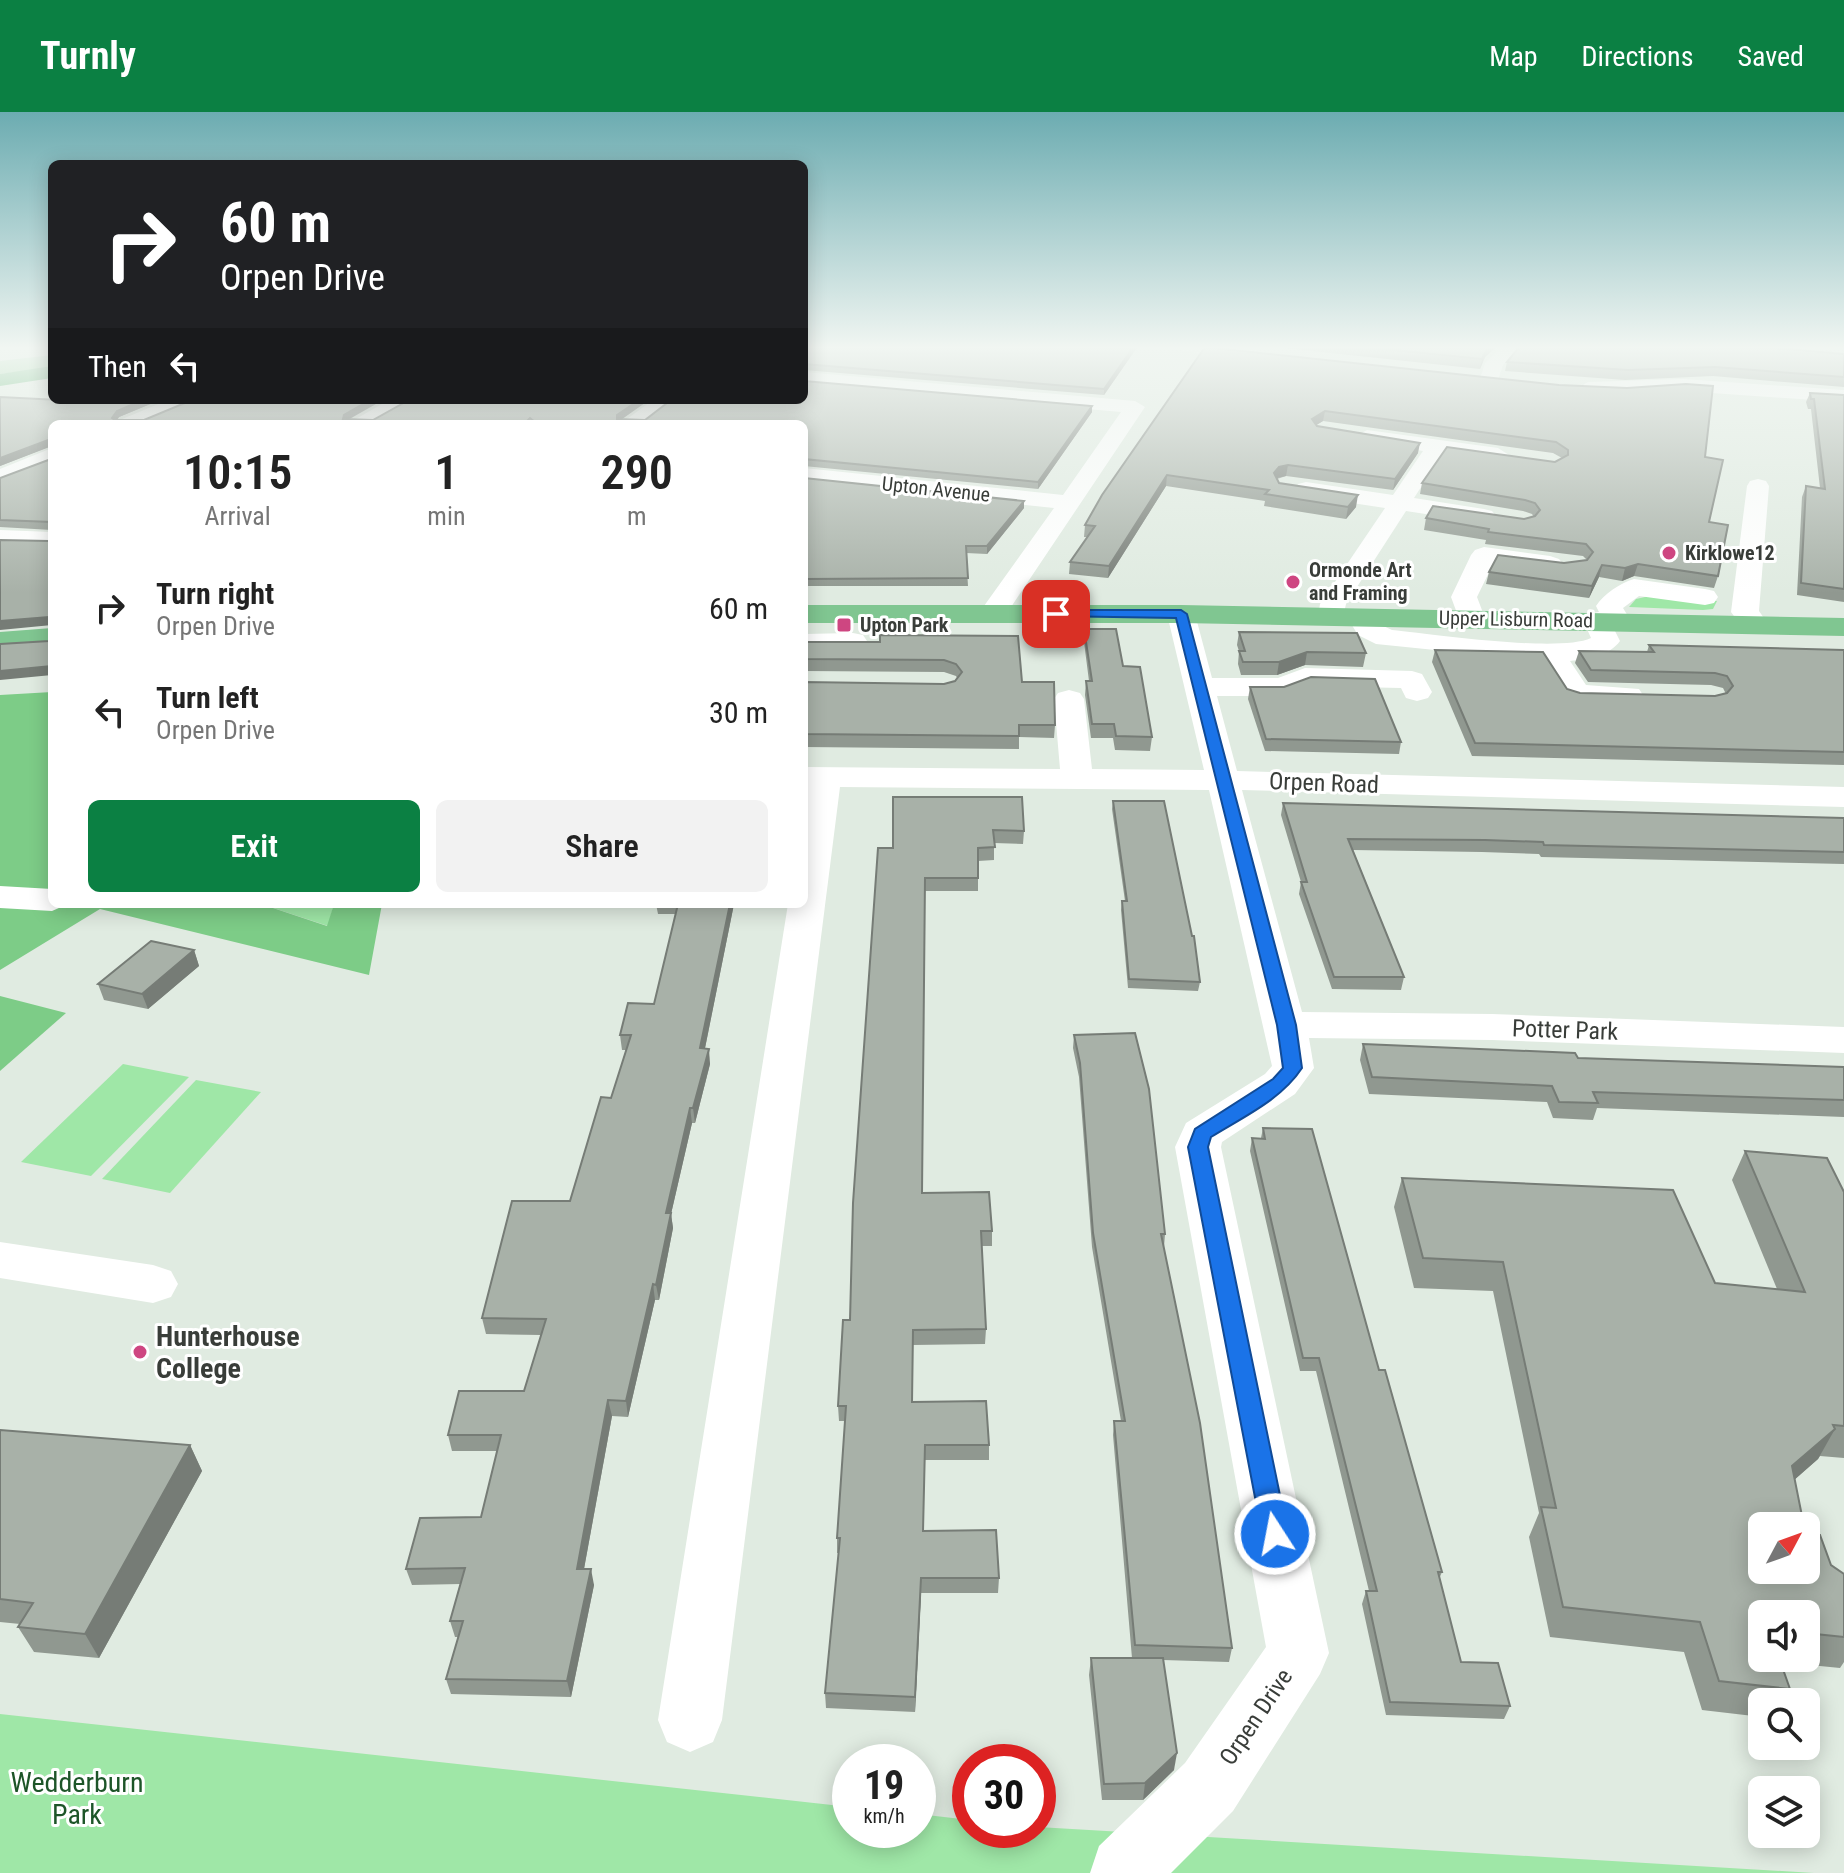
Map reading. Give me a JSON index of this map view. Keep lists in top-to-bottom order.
{
  "streets": {
    "main road": ["Upper Lisburn Road"],
    "street": [
      "Upton Avenue",
      "Orpen Road",
      "Potter Park",
      "Orpen Drive"
    ]
  },
  "crossings": [
    ["Upper Lisburn Road", "Orpen Drive"],
    ["Orpen Road", "Orpen Drive"],
    ["Potter Park", "Orpen Drive"]
  ],
  "parks": ["Wedderburn Park"],
  "places": {
    "other": ["Kirklowe12", "Ormonde Art and Framing", "Hunterhouse College"],
    "transit": ["Upton Park"]
  },
  "north": "top right",
  "page": {
    "header": "Turnly",
    "nav": ["Map", "Directions", "Saved"],
    "turn": ["60 m", "Orpen Drive"],
    "then": "Then",
    "eta": [
      "10:15",
      "Arrival",
      "1",
      "min",
      "290",
      "m"
    ],
    "list": [
      {
        "name": "Turn right",
        "note": "Orpen Drive",
        "value": "60 m"
      },
      {
        "name": "Turn left",
        "note": "Orpen Drive",
        "value": "30 m"
      }
    ],
    "buttons": ["Exit", "Share"],
    "speed": "19 km/h",
    "limit": "30"
  }
}
